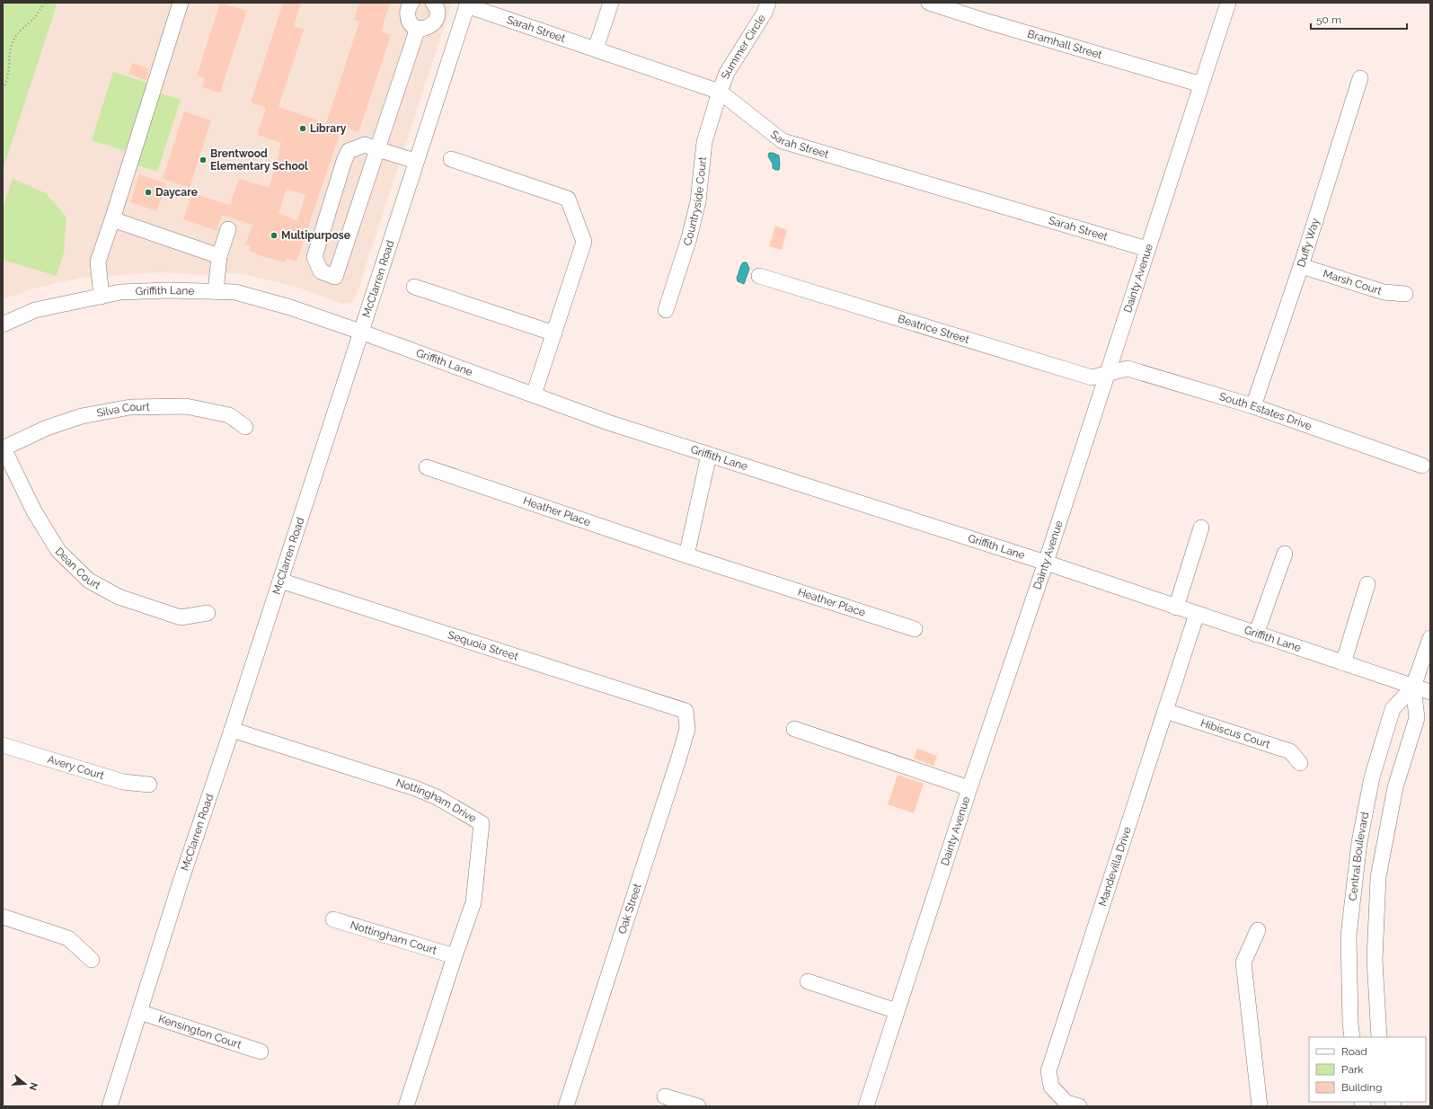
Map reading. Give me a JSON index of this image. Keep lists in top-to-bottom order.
{
  "streets": {
    "street": [
      "Sarah Street",
      "Bramhall Street",
      "Summer Circle",
      "Countryside Court",
      "Duffy Way",
      "Dainty Avenue",
      "McClarren Road",
      "Marsh Court",
      "Griffith Lane",
      "Beatrice Street",
      "Silva Court",
      "South Estates Drive",
      "Heather Place",
      "Dean Court",
      "Sequoia Street",
      "Hibiscus Court",
      "Avery Court",
      "Nottingham Drive",
      "Central Boulevard",
      "Mandevilla Drive",
      "Oak Street",
      "Nottingham Court",
      "Kensington Court"
    ]
  },
  "crossings": [
    ["Sarah Street", "Summer Circle"],
    ["Sarah Street", "Countryside Court"],
    ["Sarah Street", "Dainty Avenue"],
    ["Sarah Street", "McClarren Road"],
    ["Bramhall Street", "Dainty Avenue"],
    ["Summer Circle", "Countryside Court"],
    ["Duffy Way", "Marsh Court"],
    ["Duffy Way", "South Estates Drive"],
    ["Dainty Avenue", "Griffith Lane"],
    ["Dainty Avenue", "Beatrice Street"],
    ["Dainty Avenue", "South Estates Drive"],
    ["McClarren Road", "Griffith Lane"],
    ["McClarren Road", "Sequoia Street"],
    ["McClarren Road", "Nottingham Drive"],
    ["McClarren Road", "Kensington Court"],
    ["Griffith Lane", "Central Boulevard"],
    ["Griffith Lane", "Mandevilla Drive"],
    ["Beatrice Street", "South Estates Drive"],
    ["Silva Court", "Dean Court"],
    ["Sequoia Street", "Oak Street"],
    ["Hibiscus Court", "Mandevilla Drive"],
    ["Nottingham Drive", "Nottingham Court"]
  ],
  "places": [
    "Library",
    "Brentwood Elementary School",
    "Daycare",
    "Multipurpose"
  ],
  "legend": ["Road", "Park", "Building"],
  "scale_bar": "50 m",
  "north": "right"
}
